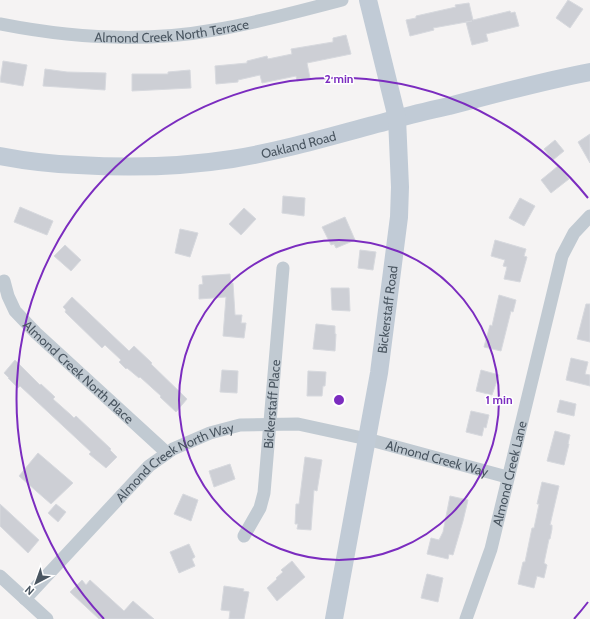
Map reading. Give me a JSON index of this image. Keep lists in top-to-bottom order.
{
  "streets": {
    "street": [
      "Almond Creek North Terrace",
      "Oakland Road",
      "Bickerstaff Road",
      "Almond Creek North Place",
      "Bickerstaff Place",
      "Almond Creek Way",
      "Almond Creek North Way",
      "Almond Creek Lane"
    ]
  },
  "crossings": [
    ["Oakland Road", "Bickerstaff Road"],
    ["Bickerstaff Road", "Almond Creek Way"],
    ["Bickerstaff Road", "Almond Creek North Way"],
    ["Almond Creek North Place", "Almond Creek North Way"],
    ["Bickerstaff Place", "Almond Creek North Way"],
    ["Almond Creek Way", "Almond Creek North Way"],
    ["Almond Creek Way", "Almond Creek Lane"]
  ],
  "north": "bottom left",
  "rings": ["2 min", "1 min"]
}
